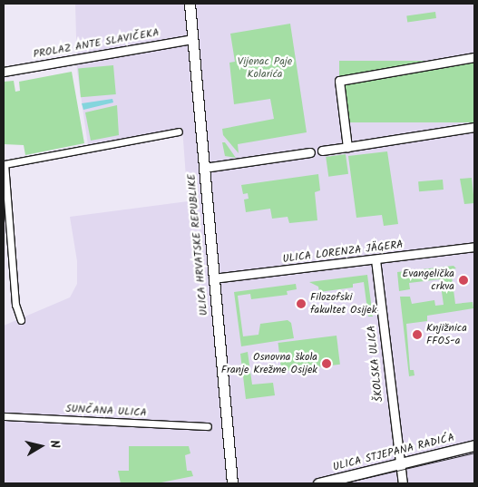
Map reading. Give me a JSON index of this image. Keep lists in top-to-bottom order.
{
  "streets": {
    "street": [
      "PROLAZ ANTE SLAVIČEKA",
      "ULICA HRVATSKE REPUBLIKE",
      "ULICA LORENZA JÄGERA",
      "ŠKOLSKA ULICA",
      "SUNČANA ULICA",
      "ULICA STJEPANA RADIĆA"
    ]
  },
  "crossings": [
    ["PROLAZ ANTE SLAVIČEKA", "ULICA HRVATSKE REPUBLIKE"],
    ["ULICA HRVATSKE REPUBLIKE", "ULICA LORENZA JÄGERA"],
    ["ULICA LORENZA JÄGERA", "ŠKOLSKA ULICA"],
    ["ŠKOLSKA ULICA", "ULICA STJEPANA RADIĆA"]
  ],
  "parks": ["Vijenac Paje Kolarića"],
  "places": [
    "Evangelička crkva",
    "Filozofski fakultet Osijek",
    "Knjižnica FFOS-a",
    "Osnovna škola Franje Krežme Osijek"
  ],
  "north": "right"
}
